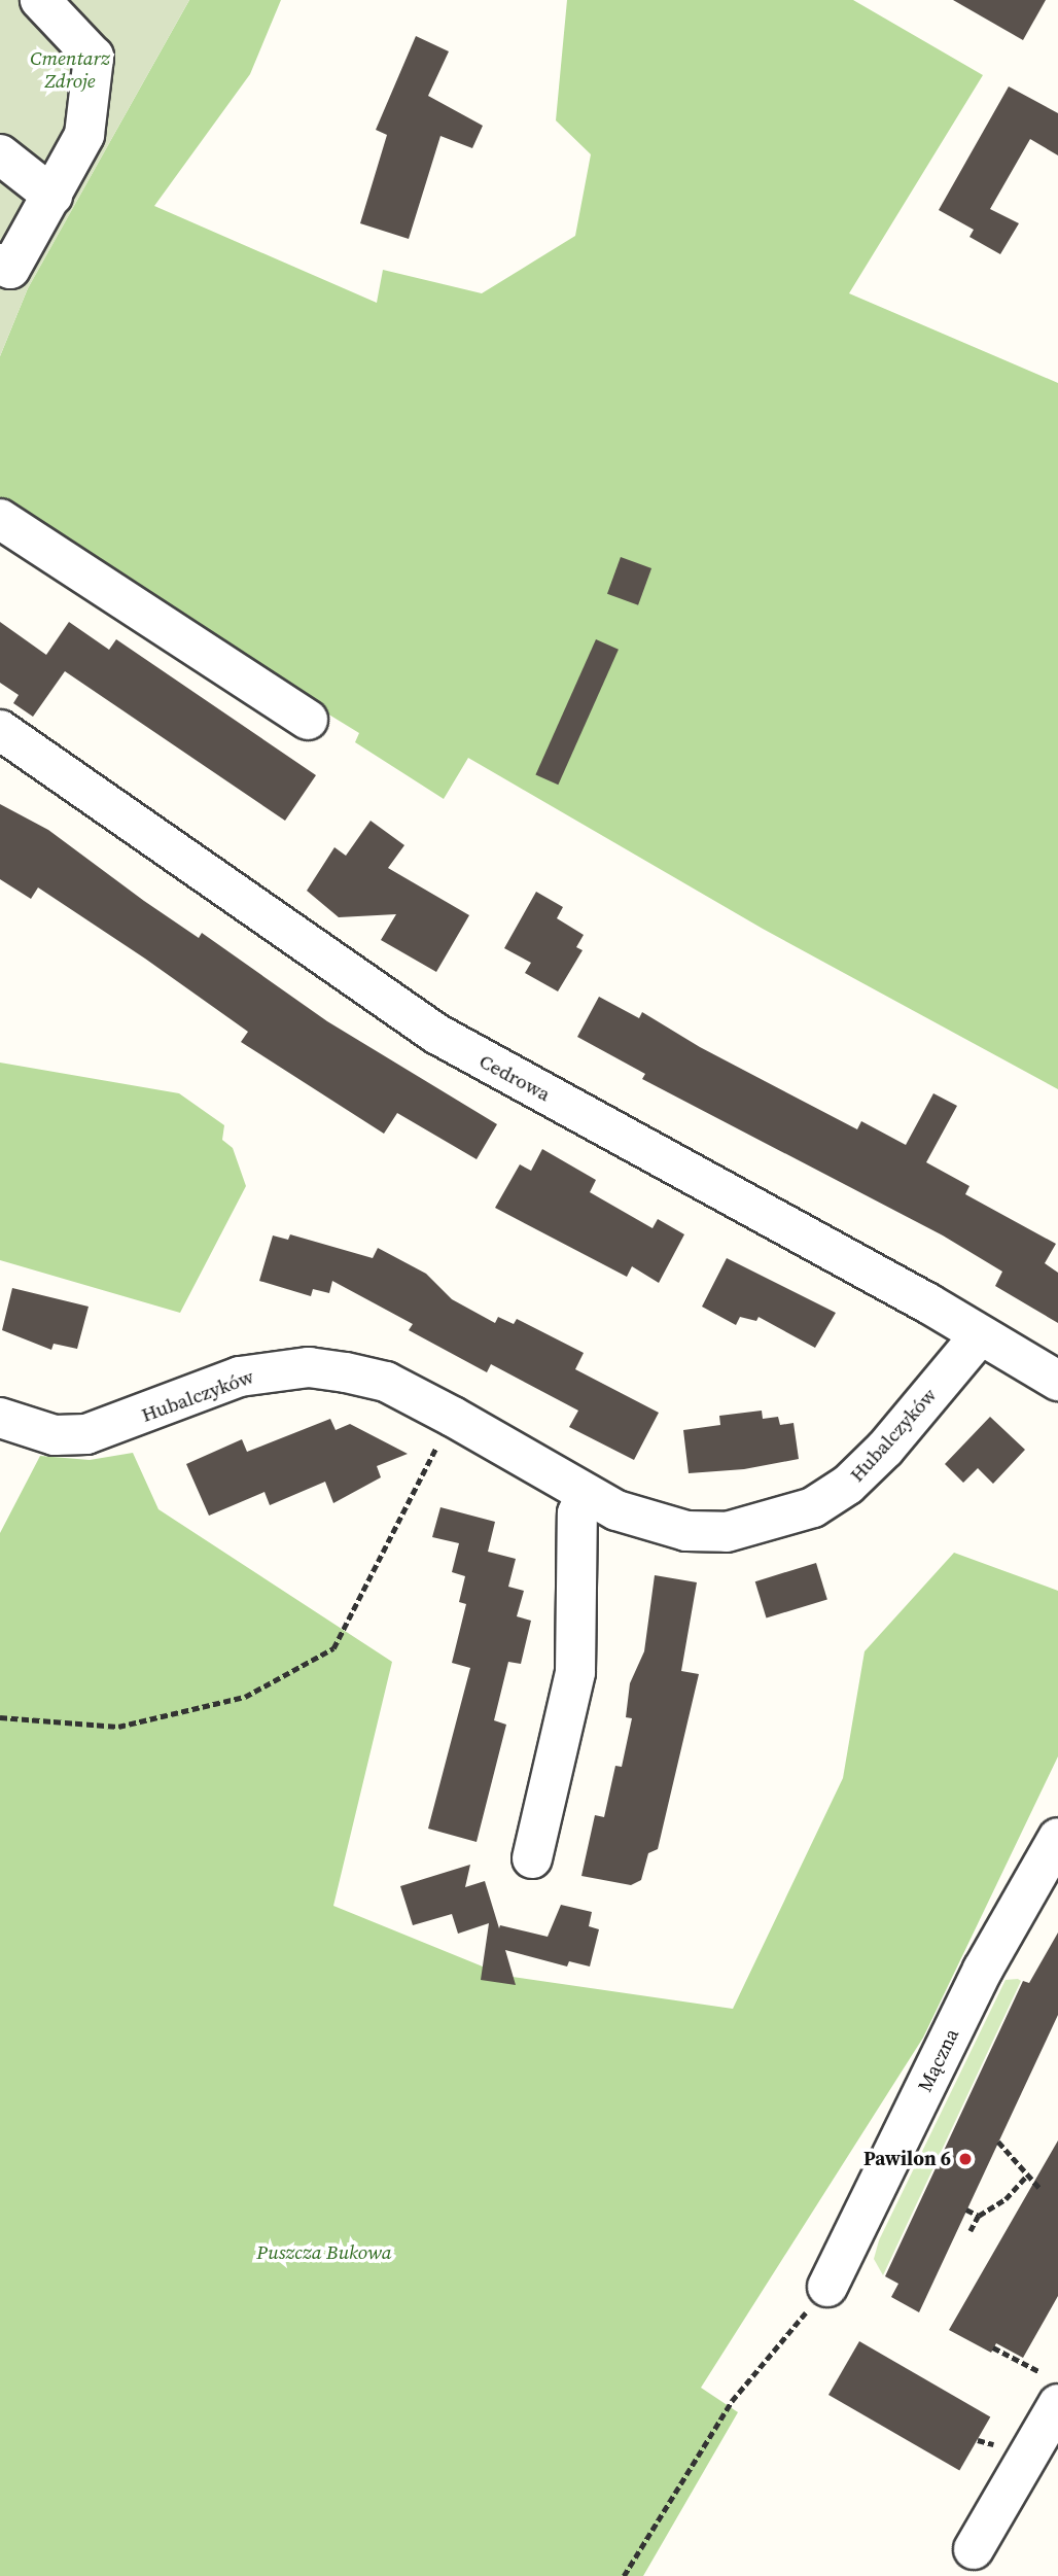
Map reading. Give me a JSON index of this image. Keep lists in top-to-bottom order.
{
  "streets": {
    "street": ["Cedrowa", "Hubalczyków", "Mączna"]
  },
  "crossings": [
    ["Cedrowa", "Hubalczyków"]
  ],
  "parks": ["Cmentarz Zdroje", "Puszcza Bukowa"],
  "places": ["Pawilon 6"]
}
